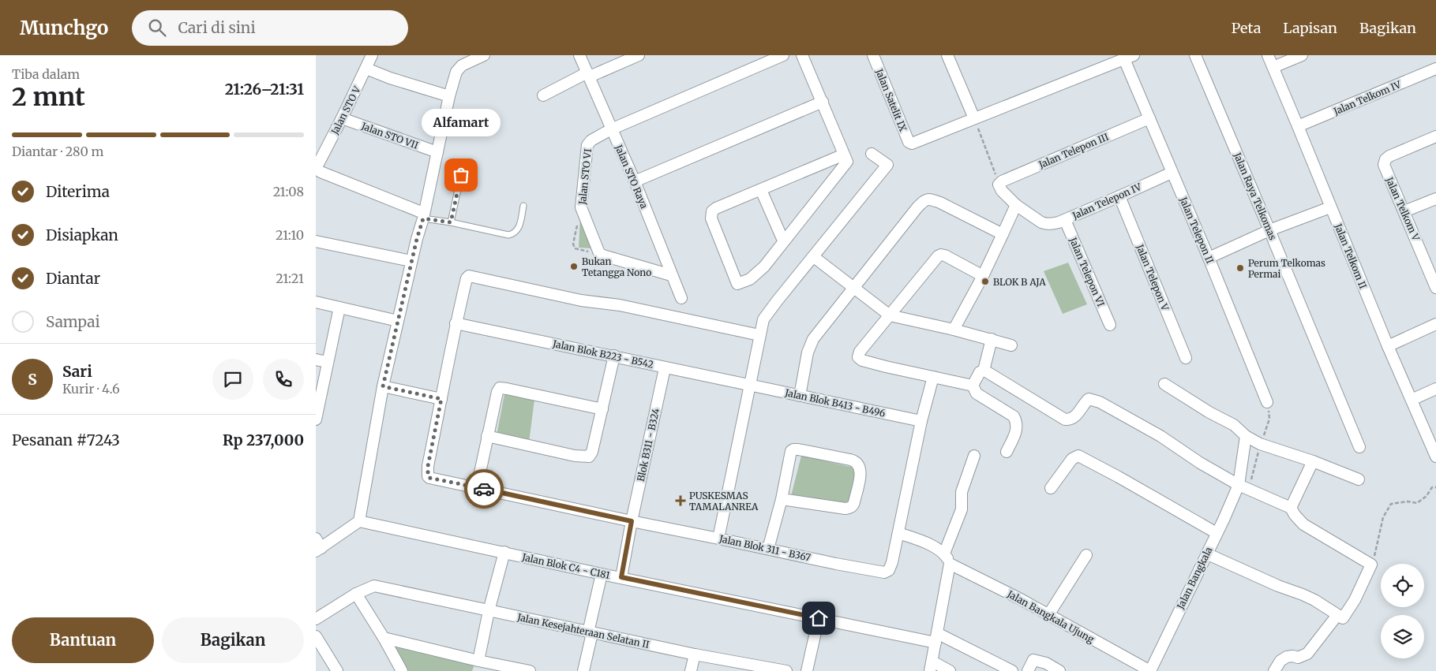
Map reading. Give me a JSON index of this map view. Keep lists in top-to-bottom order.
{
  "streets": {
    "street": [
      "Jalan Telkom IV",
      "Jalan Satelit IX",
      "Jalan STO V",
      "Jalan STO VII",
      "Jalan Telepon III",
      "Jalan STO VI",
      "Jalan STO Raya",
      "Jalan Raya Telkomas",
      "Jalan Telepon IV",
      "Jalan Telkom V",
      "Jalan Telepon II",
      "Jalan Telkom II",
      "Jalan Telepon VI",
      "Jalan Telepon V",
      "Jalan Blok B223 - B542",
      "Jalan Blok B413 - B496",
      "Blok B311 - B324",
      "Jalan Blok 311 - B367",
      "Jalan Blok C4 - C181",
      "Jalan Bangkala",
      "Jalan Bangkala Ujung",
      "Jalan Kesejahteraan Selatan II"
    ]
  },
  "crossings": [
    ["Jalan Telkom IV", "Jalan Telkom II"],
    ["Jalan STO V", "Jalan STO VII"],
    ["Jalan Telepon III", "Jalan Telepon II"],
    ["Jalan STO VI", "Jalan STO Raya"],
    ["Jalan Telepon IV", "Jalan Telepon II"],
    ["Jalan Telepon IV", "Jalan Telepon VI"],
    ["Jalan Telepon IV", "Jalan Telepon V"],
    ["Jalan Blok B223 - B542", "Jalan Blok B413 - B496"],
    ["Jalan Blok B223 - B542", "Blok B311 - B324"],
    ["Blok B311 - B324", "Jalan Blok 311 - B367"],
    ["Blok B311 - B324", "Jalan Blok C4 - C181"],
    ["Jalan Bangkala", "Jalan Bangkala Ujung"]
  ],
  "places": {
    "other": [
      "Alfamart",
      "Bukan Tetangga Nono",
      "Perum Telkomas Permai",
      "BLOK B AJA"
    ],
    "health": ["PUSKESMAS TAMALANREA"]
  },
  "page": {
    "header": "Munchgo",
    "search": "Cari di sini",
    "nav": ["Peta", "Lapisan", "Bagikan"],
    "heading": ["2 mnt", "Tiba dalam", "21:26–21:31"],
    "panel": [
      "Sari",
      "Kurir · 4.6",
      "Pesanan #7243",
      "Rp 237,000"
    ],
    "bubble": "Alfamart",
    "bar": "Diantar · 280 m",
    "list": [
      ["Diterima", "21:08"],
      ["Disiapkan", "21:10"],
      ["Diantar", "21:21"],
      "Sampai"
    ],
    "round": "S",
    "buttons": ["Bantuan", "Bagikan"]
  }
}
